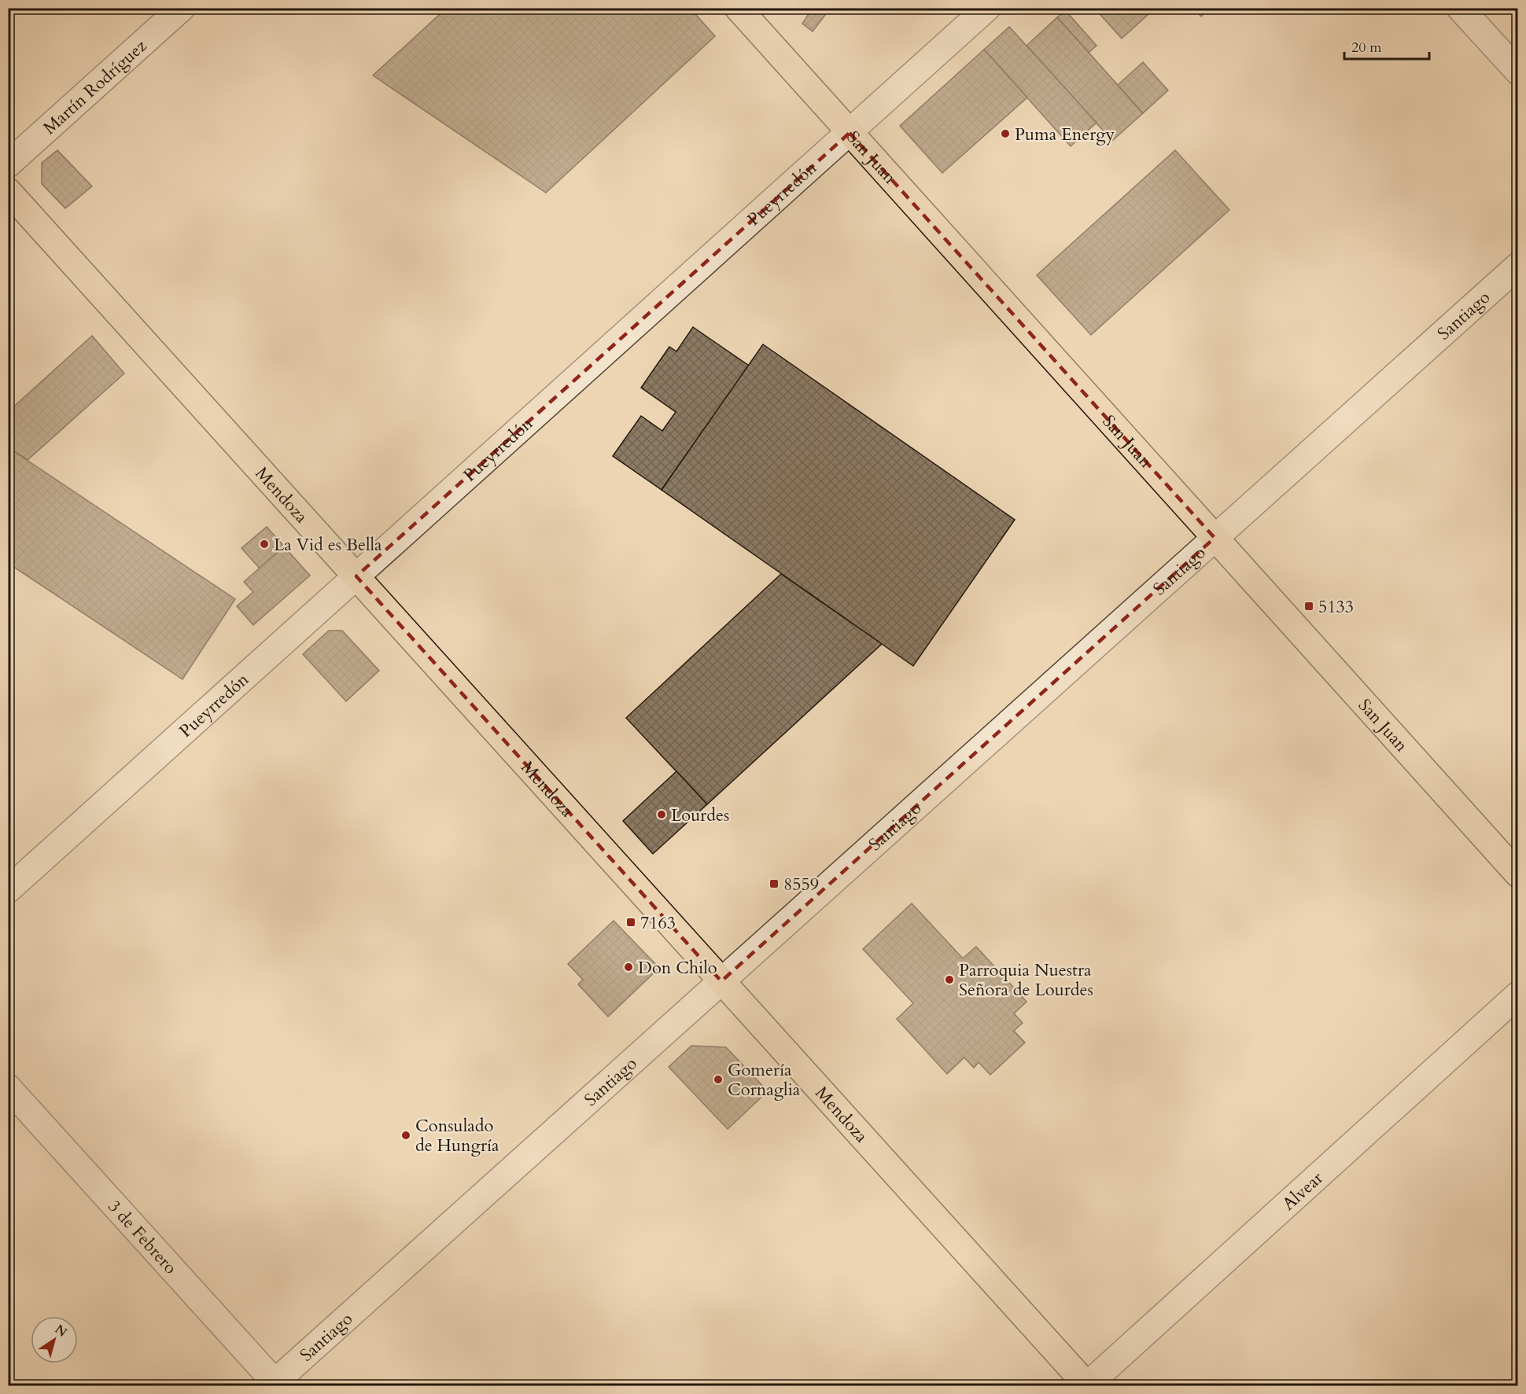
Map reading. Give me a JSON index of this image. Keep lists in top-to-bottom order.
{
  "streets": {
    "main road": ["San Juan", "Mendoza"],
    "street": [
      "Martín Rodríguez",
      "Pueyrredón",
      "Santiago",
      "Alvear",
      "3 de Febrero"
    ]
  },
  "crossings": [
    ["San Juan", "Pueyrredón"],
    ["San Juan", "Santiago"],
    ["Pueyrredón", "Mendoza"],
    ["Santiago", "Mendoza"],
    ["Santiago", "3 de Febrero"],
    ["Mendoza", "Alvear"]
  ],
  "places": {
    "other": [
      "Puma Energy",
      "La Vid es Bella",
      "Lourdes",
      "Don Chilo",
      "Parroquia Nuestra Señora de Lourdes",
      "Gomería Cornaglia",
      "Consulado de Hungría"
    ],
    "transit": ["5133", "8559", "7163"]
  },
  "scale_bar": "20 m",
  "north": "top right"
}
